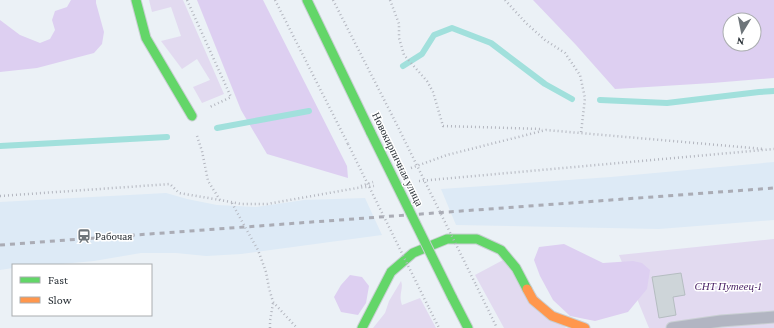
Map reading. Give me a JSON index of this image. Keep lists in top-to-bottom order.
{
  "streets": {
    "street": ["Новокирпичная улица"]
  },
  "parks": ["СНТ Путеец-1"],
  "places": {
    "station": ["Рабочая"]
  },
  "legend": ["Fast", "Slow"],
  "north": "bottom"
}
